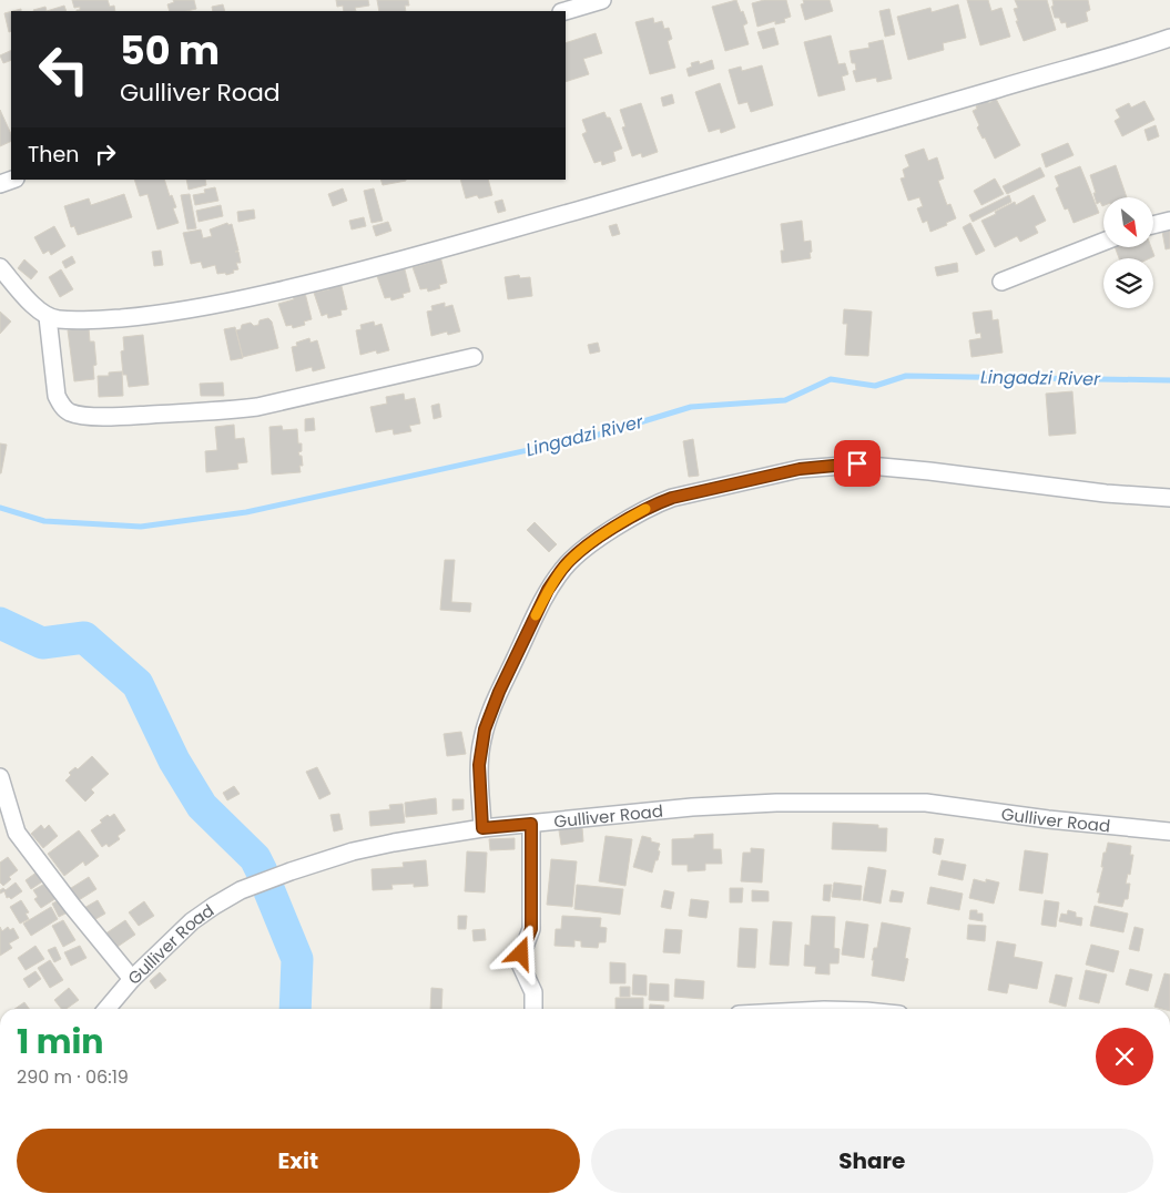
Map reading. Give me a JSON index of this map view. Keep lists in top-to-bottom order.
{
  "streets": {
    "street": ["Gulliver Road"]
  },
  "water": ["Lingadzi River"],
  "north": "bottom right",
  "page": {
    "turn": ["50 m", "Gulliver Road"],
    "then": "Then",
    "heading": ["1 min", "290 m · 06:19"],
    "buttons": ["Exit", "Share"]
  }
}
